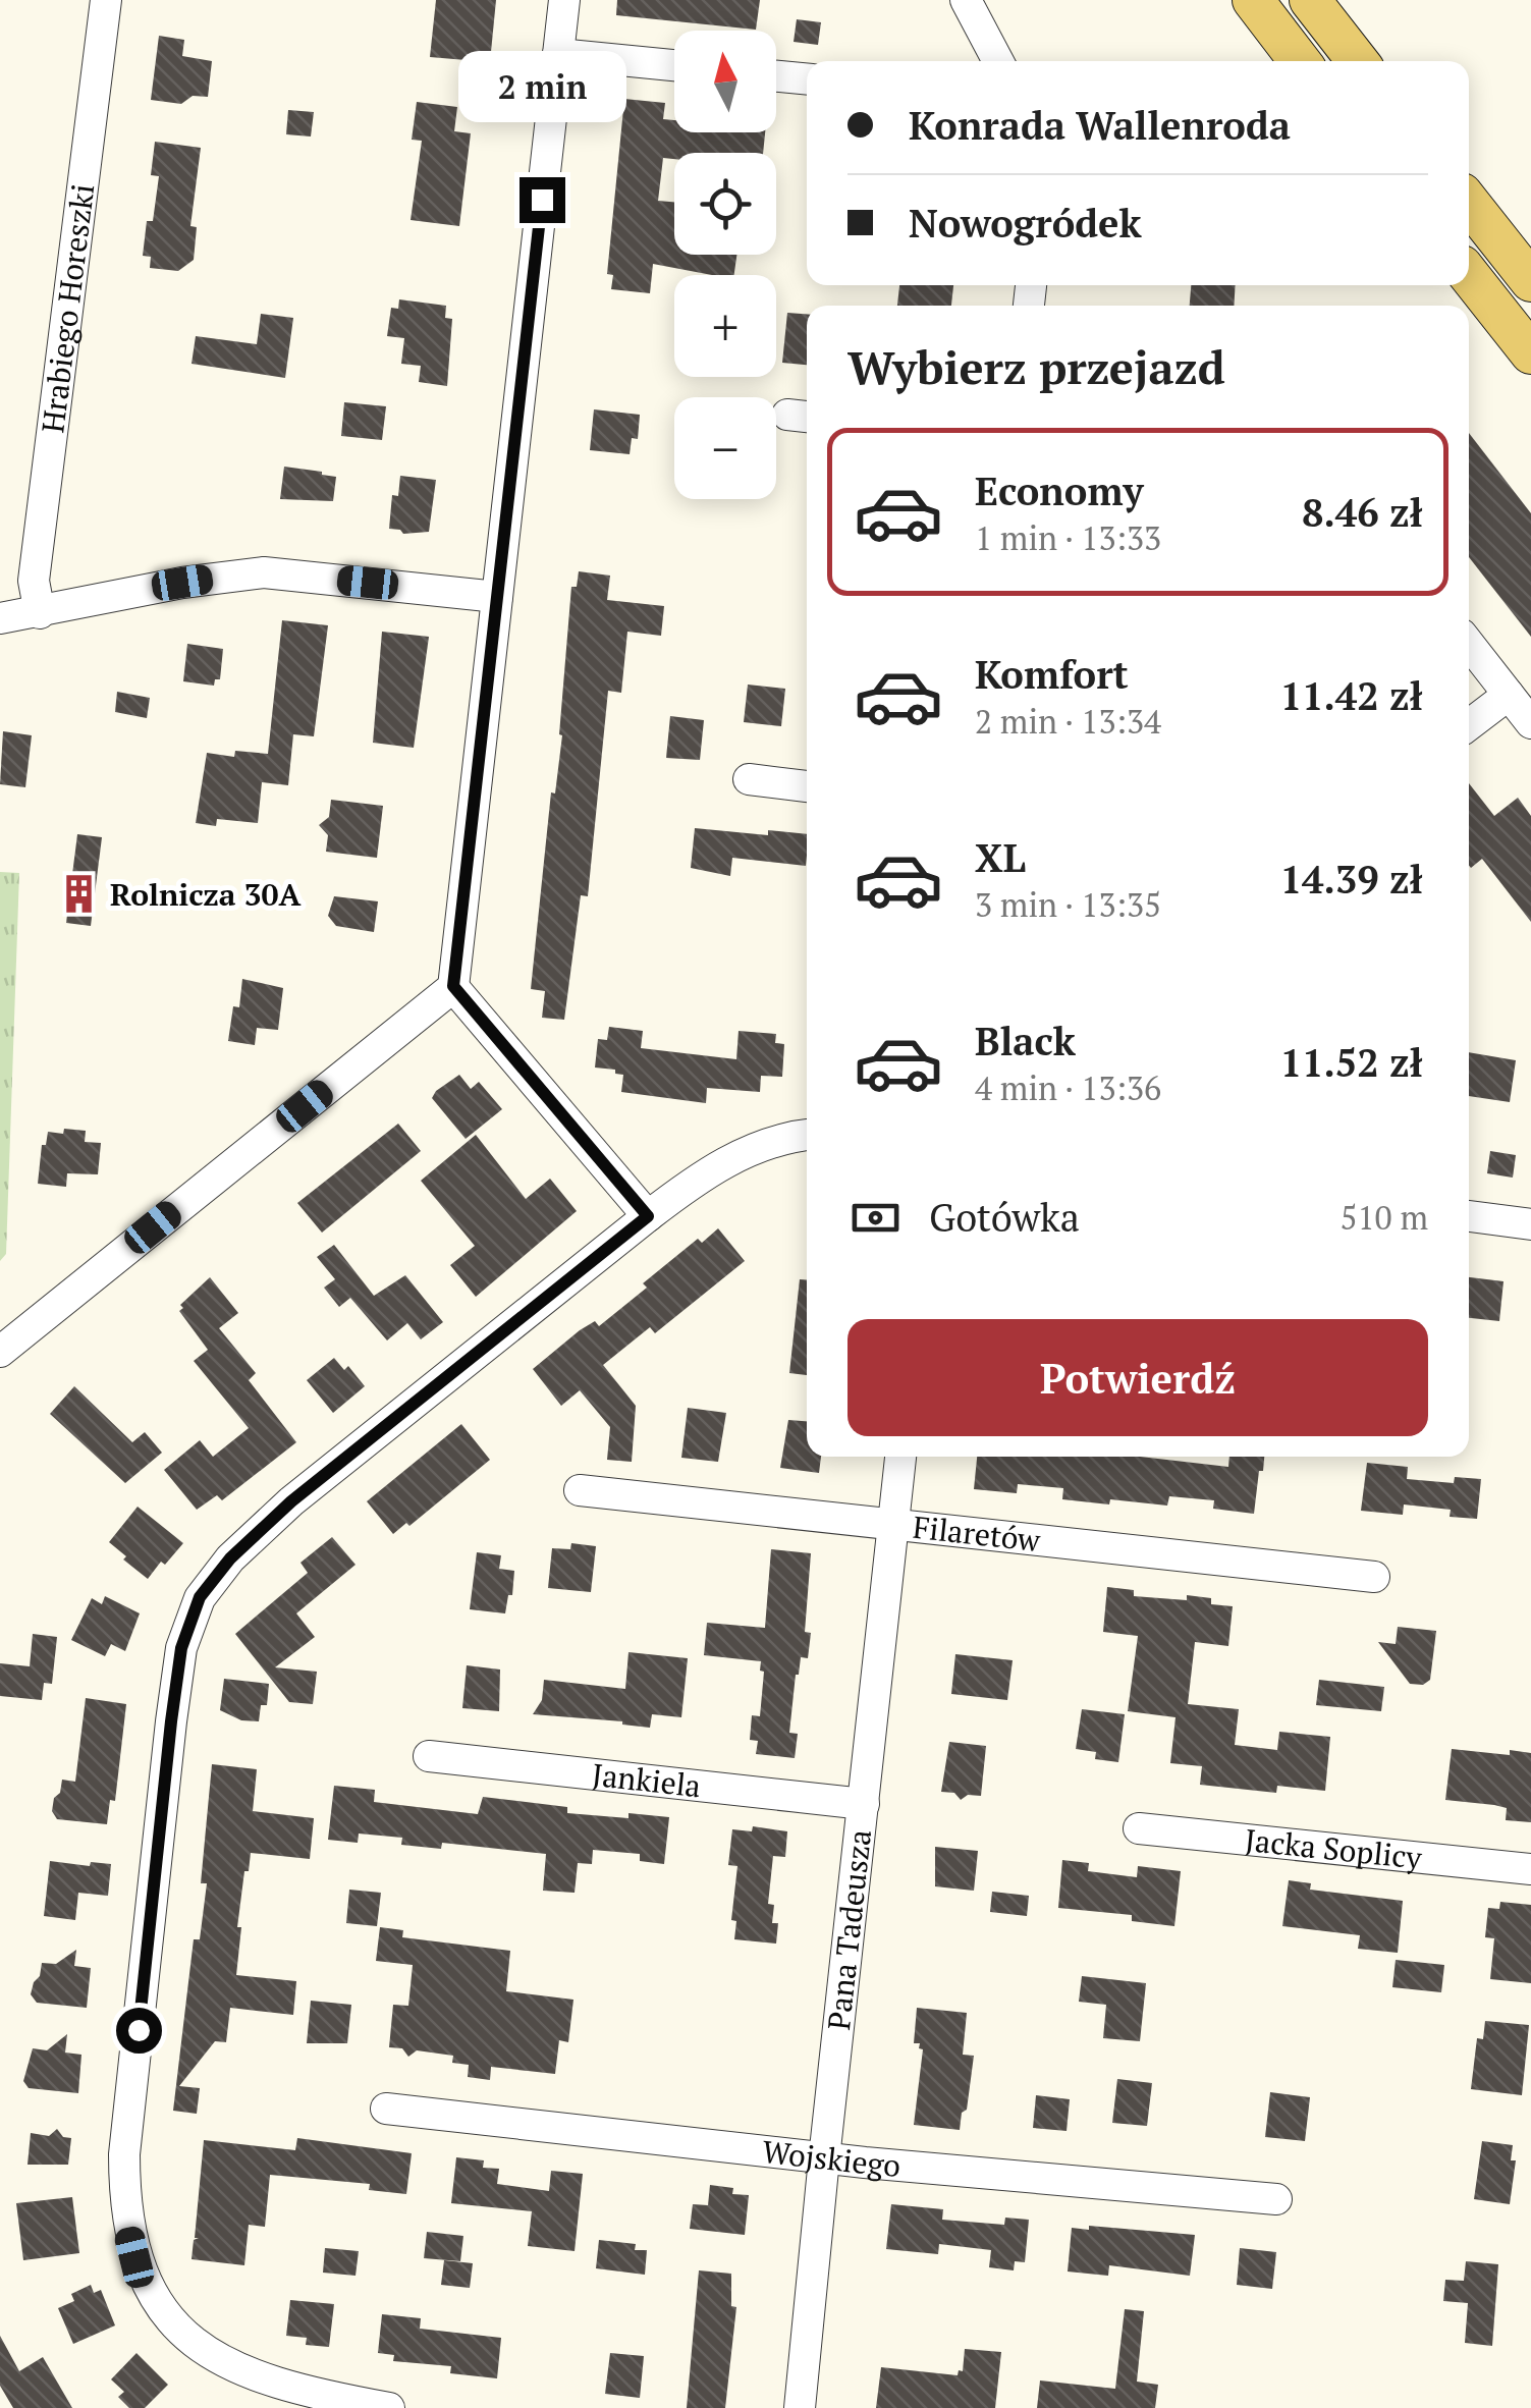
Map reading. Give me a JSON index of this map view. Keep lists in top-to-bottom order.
{
  "streets": {
    "street": [
      "Hrabiego Horeszki",
      "Filaretów",
      "Jankiela",
      "Jacka Soplicy",
      "Pana Tadeusza",
      "Wojskiego"
    ]
  },
  "crossings": [
    ["Filaretów", "Pana Tadeusza"],
    ["Jankiela", "Pana Tadeusza"],
    ["Pana Tadeusza", "Wojskiego"]
  ],
  "places": {
    "building": ["Rolnicza 30A"]
  },
  "north": "top",
  "page": {
    "map_buttons": ["+", "−"],
    "bubble": "2 min",
    "banner": ["Konrada Wallenroda", "Nowogródek"],
    "heading": "Wybierz przejazd",
    "list": [
      {
        "name": "Economy",
        "note": "1 min · 13:33",
        "value": "8.46 zł"
      },
      {
        "name": "Komfort",
        "note": "2 min · 13:34",
        "value": "11.42 zł"
      },
      {
        "name": "XL",
        "note": "3 min · 13:35",
        "value": "14.39 zł"
      },
      {
        "name": "Black",
        "note": "4 min · 13:36",
        "value": "11.52 zł"
      }
    ],
    "pay": ["Gotówka", "510 m"],
    "buttons": "Potwierdź"
  }
}
